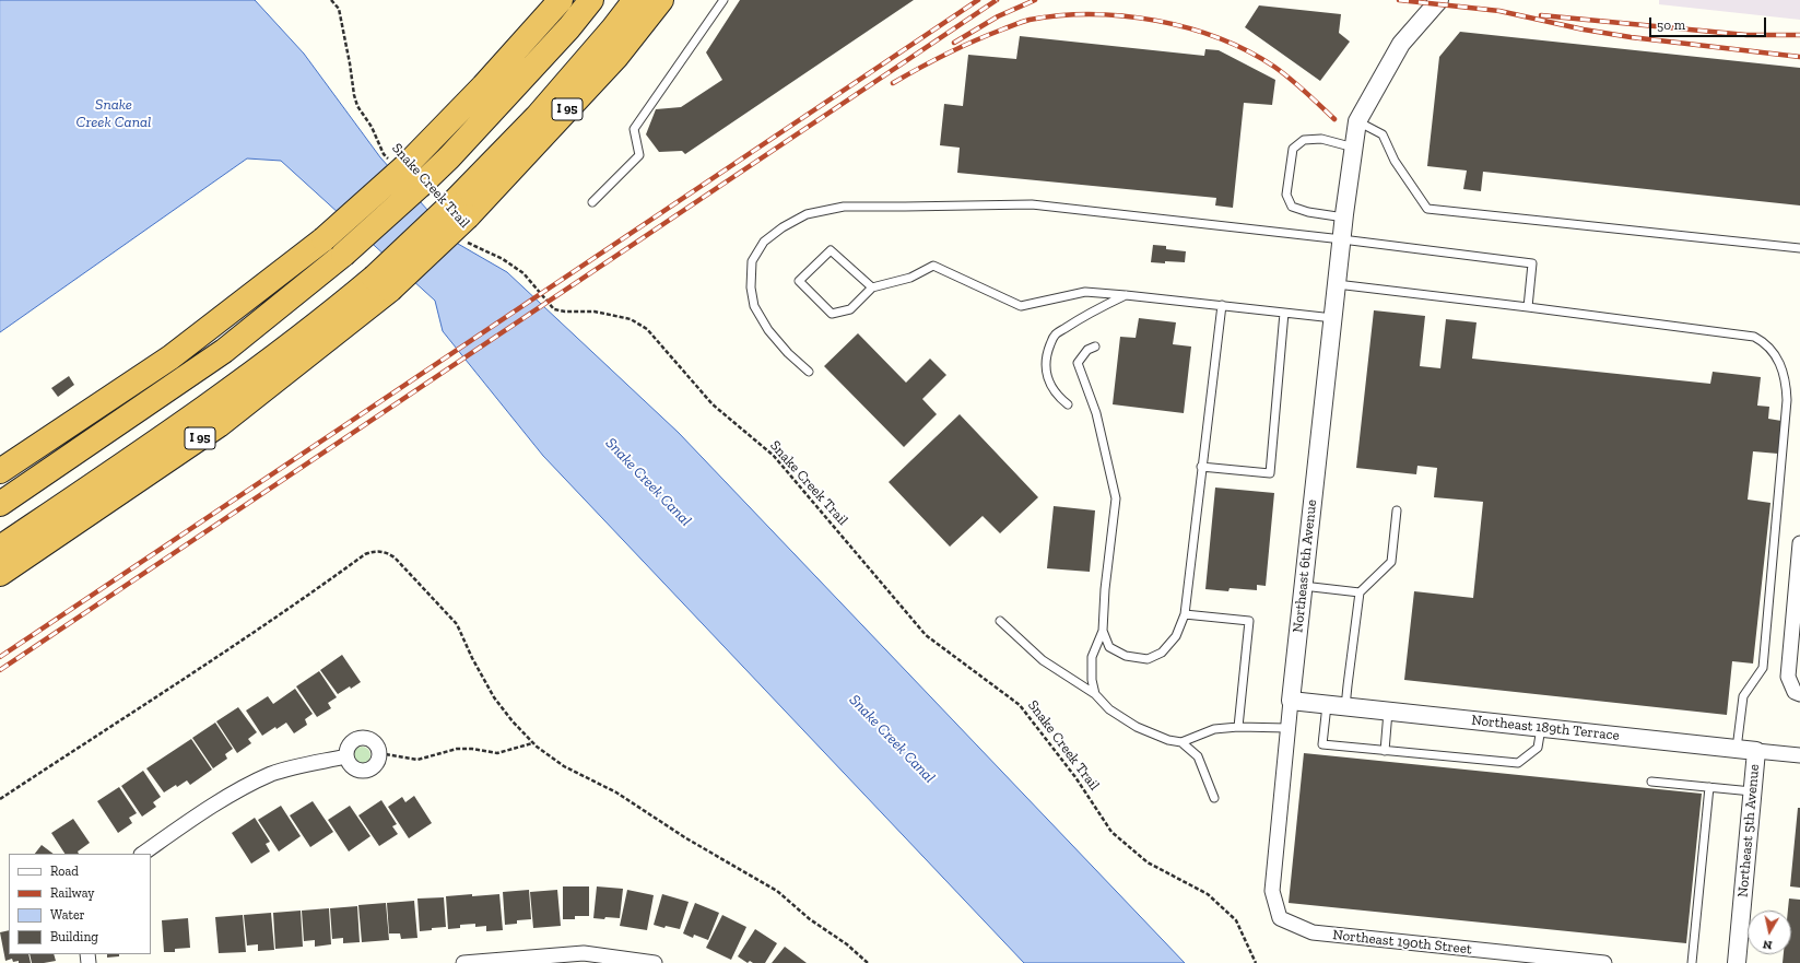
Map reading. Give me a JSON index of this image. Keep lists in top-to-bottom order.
{
  "streets": {
    "highway": ["I 95"],
    "street": [
      "Northeast 6th Avenue",
      "Northeast 189th Terrace",
      "Northeast 5th Avenue",
      "Northeast 190th Street"
    ],
    "path": ["Snake Creek Trail"]
  },
  "crossings": [
    ["Northeast 6th Avenue", "Northeast 189th Terrace"],
    ["Northeast 6th Avenue", "Northeast 190th Street"],
    ["Northeast 189th Terrace", "Northeast 5th Avenue"]
  ],
  "water": ["Snake Creek Canal"],
  "legend": [
    "Road",
    "Railway",
    "Water",
    "Building"
  ],
  "scale_bar": "50 m",
  "north": "bottom"
}
